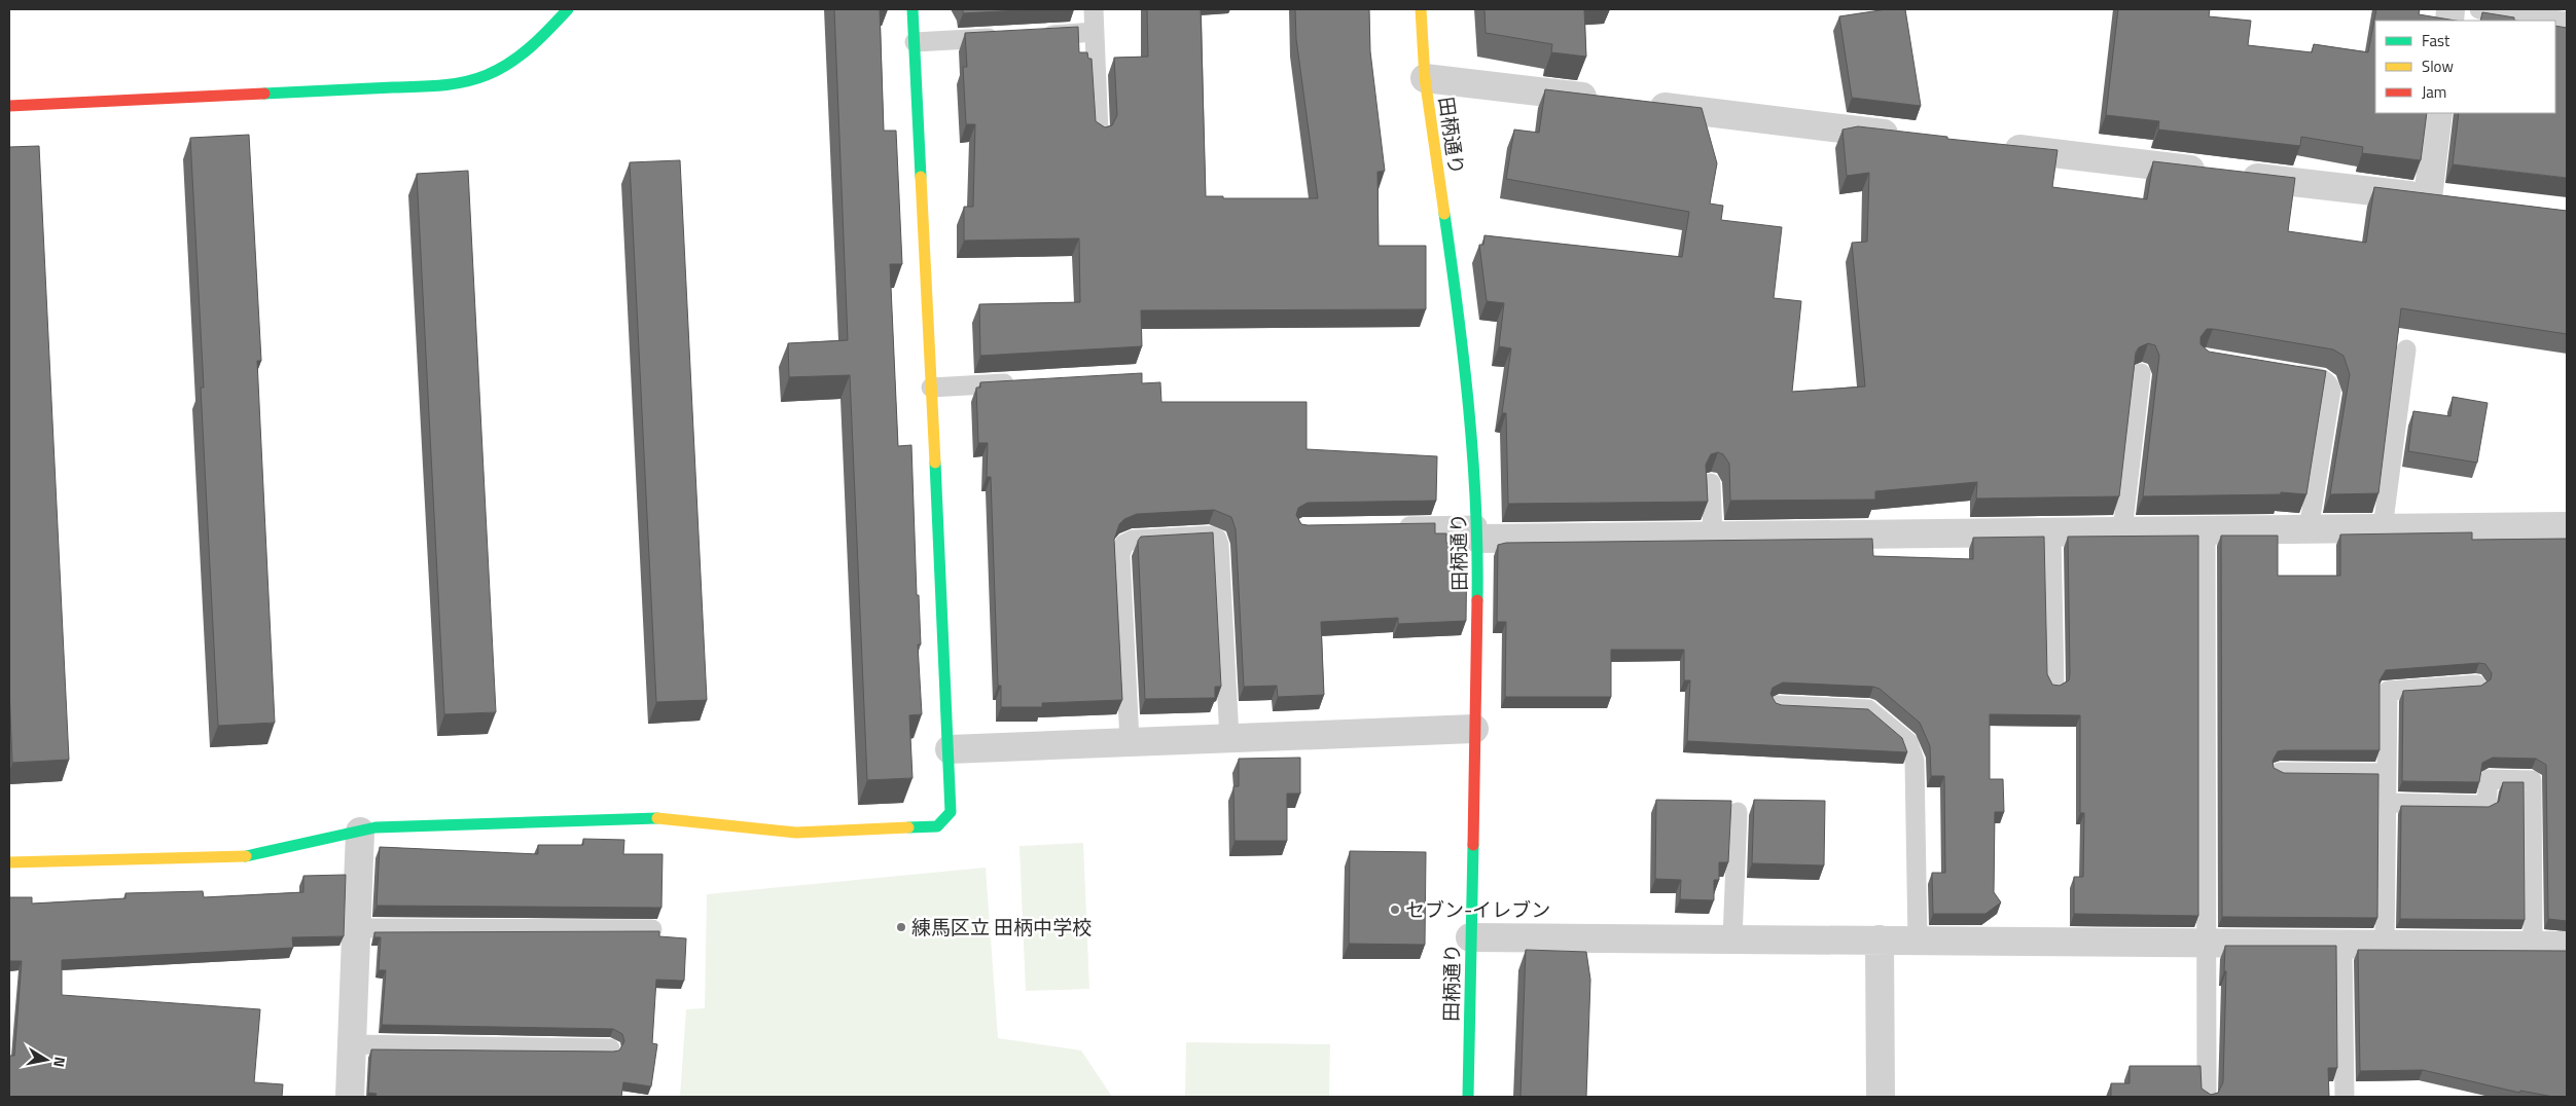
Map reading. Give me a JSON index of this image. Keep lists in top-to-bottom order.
{
  "streets": {
    "street": ["田柄通り"]
  },
  "places": ["セブン-イレブン", "練馬区立 田柄中学校"],
  "legend": ["Fast", "Slow", "Jam"],
  "north": "right"
}
